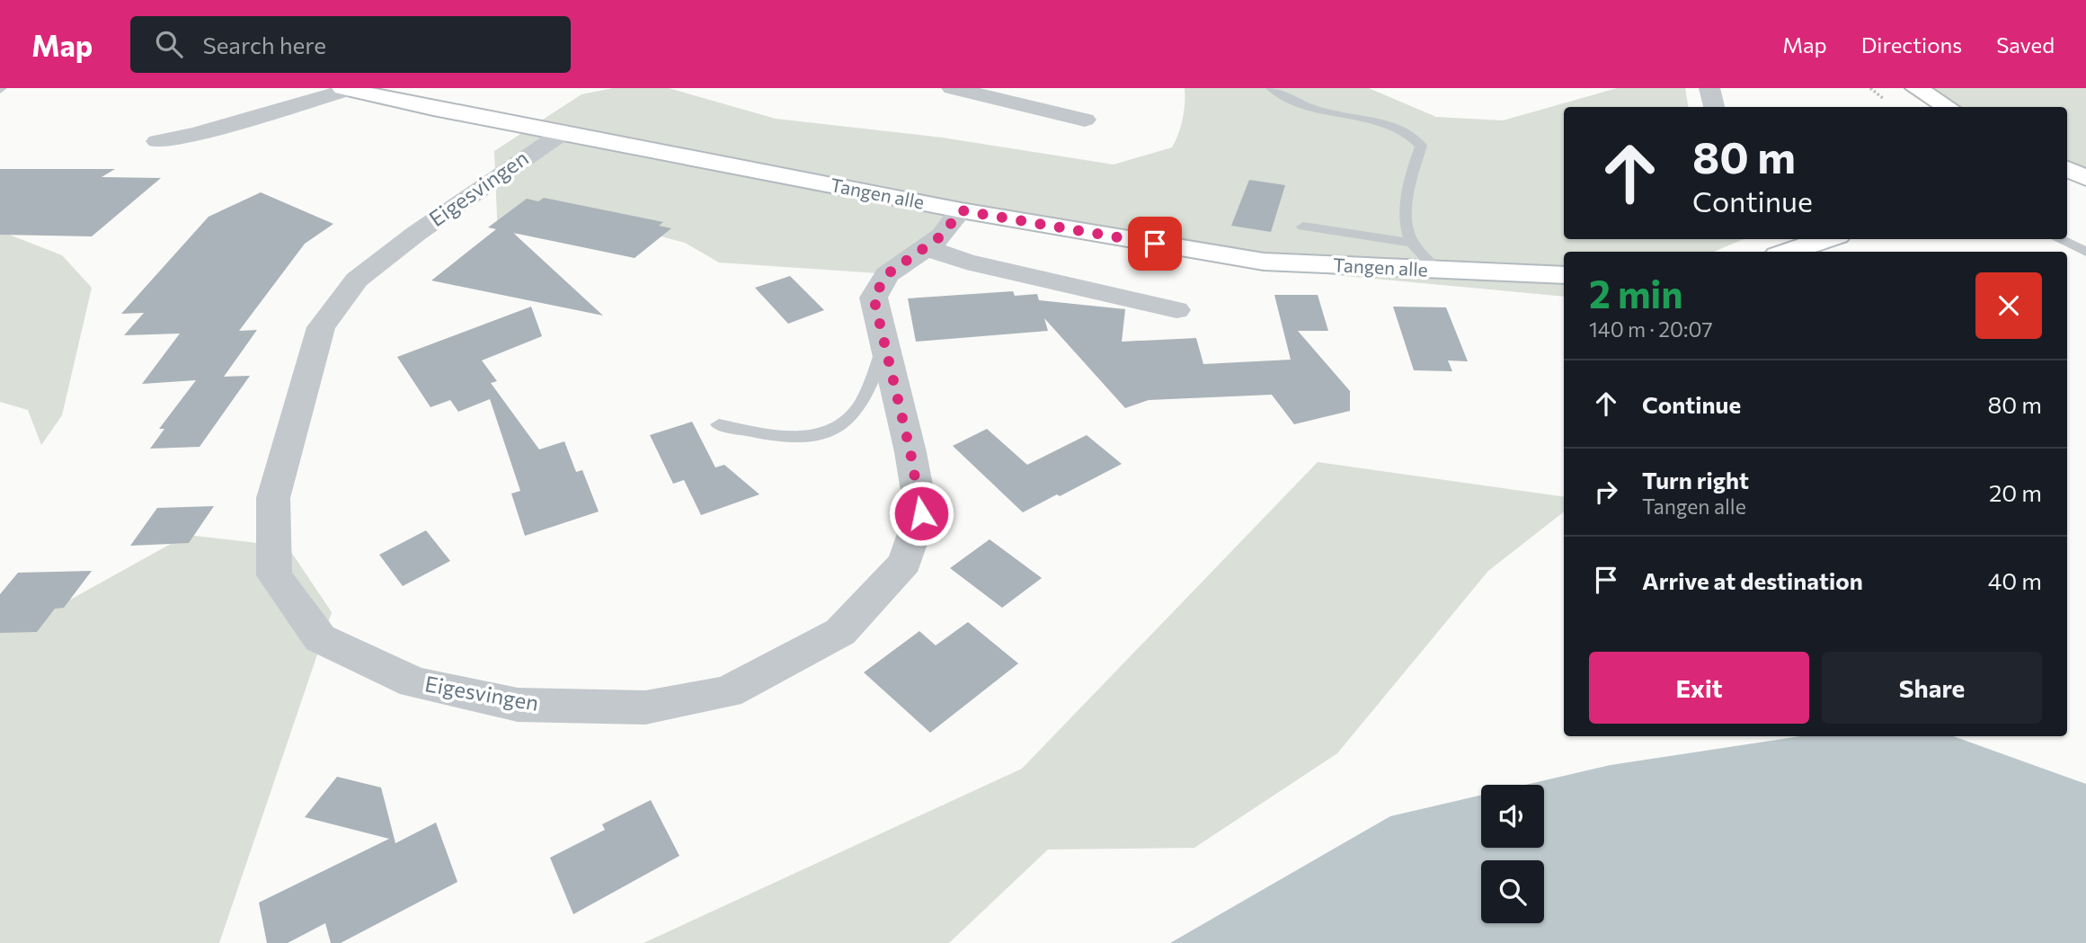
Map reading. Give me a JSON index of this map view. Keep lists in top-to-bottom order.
{
  "streets": {
    "main road": ["Tangen alle"],
    "street": ["Eigesvingen"]
  },
  "crossings": [
    ["Eigesvingen", "Tangen alle"]
  ],
  "page": {
    "header": "Map",
    "search": "Search here",
    "nav": ["Map", "Directions", "Saved"],
    "turn": ["80 m", "Continue"],
    "heading": ["2 min", "140 m · 20:07"],
    "list": [
      {
        "name": "Continue",
        "value": "80 m"
      },
      {
        "name": "Turn right",
        "note": "Tangen alle",
        "value": "20 m"
      },
      {
        "name": "Arrive at destination",
        "value": "40 m"
      }
    ],
    "buttons": ["Exit", "Share"]
  }
}
